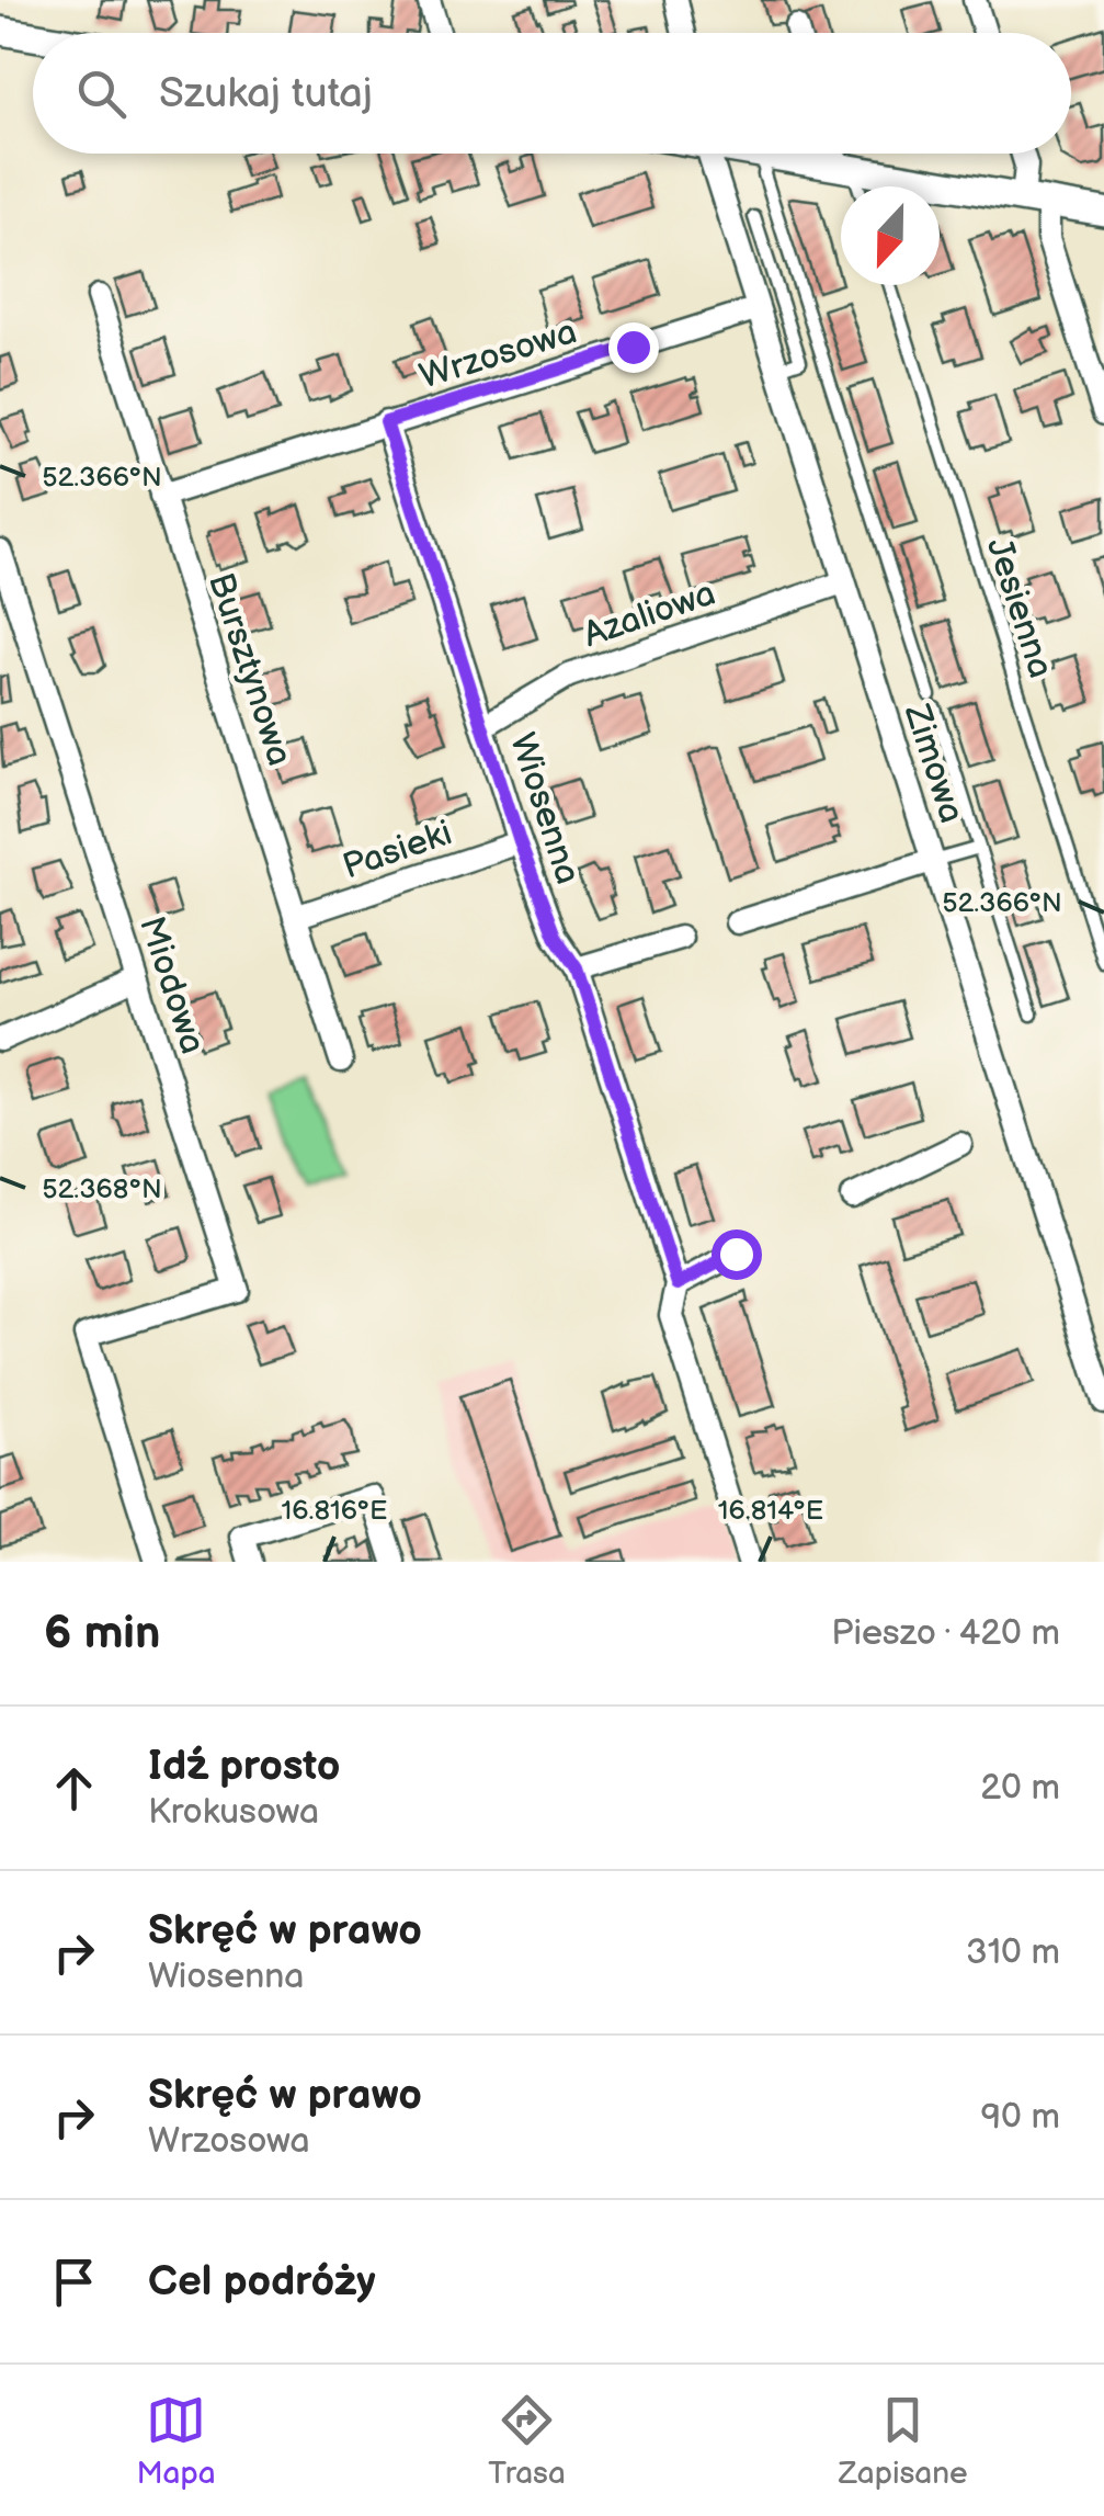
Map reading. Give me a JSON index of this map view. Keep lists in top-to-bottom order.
{
  "streets": {
    "street": [
      "Wrzosowa",
      "Azaliowa",
      "Bursztynowa",
      "Zimowa",
      "Wiosenna",
      "Pasieki",
      "Miodowa"
    ],
    "lane": ["Jesienna"]
  },
  "crossings": [
    ["Wrzosowa", "Zimowa"],
    ["Wrzosowa", "Wiosenna"],
    ["Azaliowa", "Zimowa"],
    ["Azaliowa", "Wiosenna"],
    ["Bursztynowa", "Pasieki"],
    ["Wiosenna", "Pasieki"]
  ],
  "north": "bottom",
  "page": {
    "search": "Szukaj tutaj",
    "heading": ["6 min", "Pieszo · 420 m"],
    "list": [
      ["Idź prosto", "Krokusowa", "20 m"],
      ["Skręć w prawo", "Wiosenna", "310 m"],
      ["Skręć w prawo", "Wrzosowa", "90 m"],
      "Cel podróży"
    ],
    "nav": ["Mapa", "Trasa", "Zapisane"]
  },
  "coordinates": [
    "52.366°N",
    "52.368°N",
    "16.816°E",
    "16.814°E"
  ]
}
